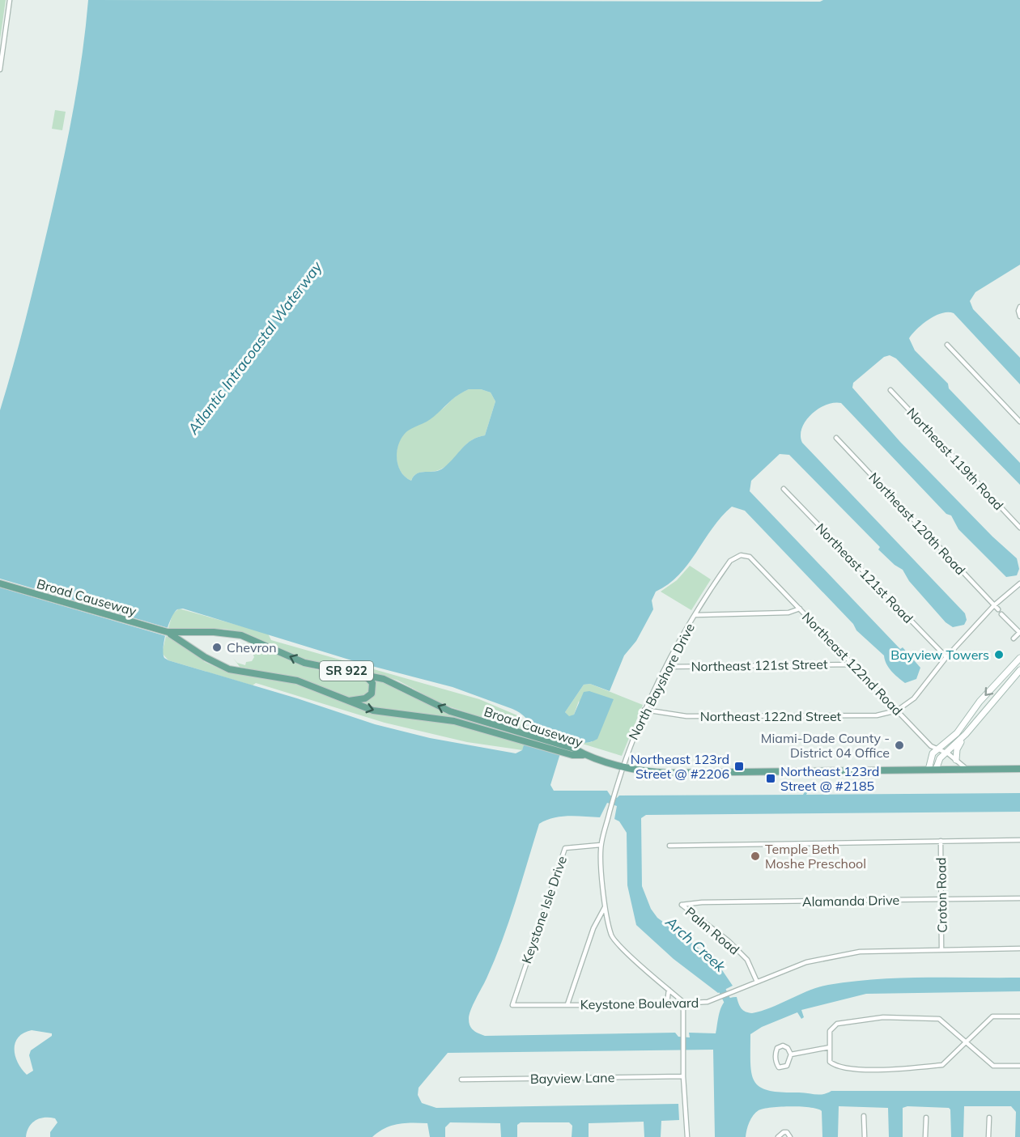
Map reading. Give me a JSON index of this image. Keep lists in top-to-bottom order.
{
  "streets": {
    "main road": ["Broad Causeway", "SR 922"],
    "street": [
      "Northeast 119th Road",
      "Northeast 120th Road",
      "Northeast 121st Road",
      "Northeast 122nd Road",
      "Northeast 121st Street",
      "North Bayshore Drive",
      "Northeast 122nd Street",
      "Croton Road",
      "Alamanda Drive",
      "Keystone Isle Drive",
      "Palm Road",
      "Keystone Boulevard",
      "Bayview Lane"
    ]
  },
  "crossings": [
    ["Broad Causeway", "SR 922"],
    ["Broad Causeway", "North Bayshore Drive"],
    ["Northeast 122nd Road", "Northeast 121st Street"],
    ["Northeast 122nd Road", "SR 922"],
    ["Northeast 122nd Road", "North Bayshore Drive"],
    ["Northeast 122nd Road", "Northeast 122nd Street"],
    ["Northeast 121st Street", "North Bayshore Drive"],
    ["SR 922", "North Bayshore Drive"],
    ["North Bayshore Drive", "Northeast 122nd Street"],
    ["North Bayshore Drive", "Keystone Isle Drive"],
    ["North Bayshore Drive", "Keystone Boulevard"],
    ["Croton Road", "Alamanda Drive"],
    ["Croton Road", "Keystone Boulevard"],
    ["Alamanda Drive", "Palm Road"],
    ["Keystone Isle Drive", "Keystone Boulevard"],
    ["Palm Road", "Keystone Boulevard"]
  ],
  "water": ["Atlantic Intracoastal Waterway", "Arch Creek"],
  "places": {
    "other": [
      "Chevron",
      "Bayview Towers",
      "Miami-Dade County - District 04 Office",
      "Temple Beth Moshe Preschool"
    ],
    "transit": ["Northeast 123rd Street @ #2206", "Northeast 123rd Street @ #2185"]
  }
}
